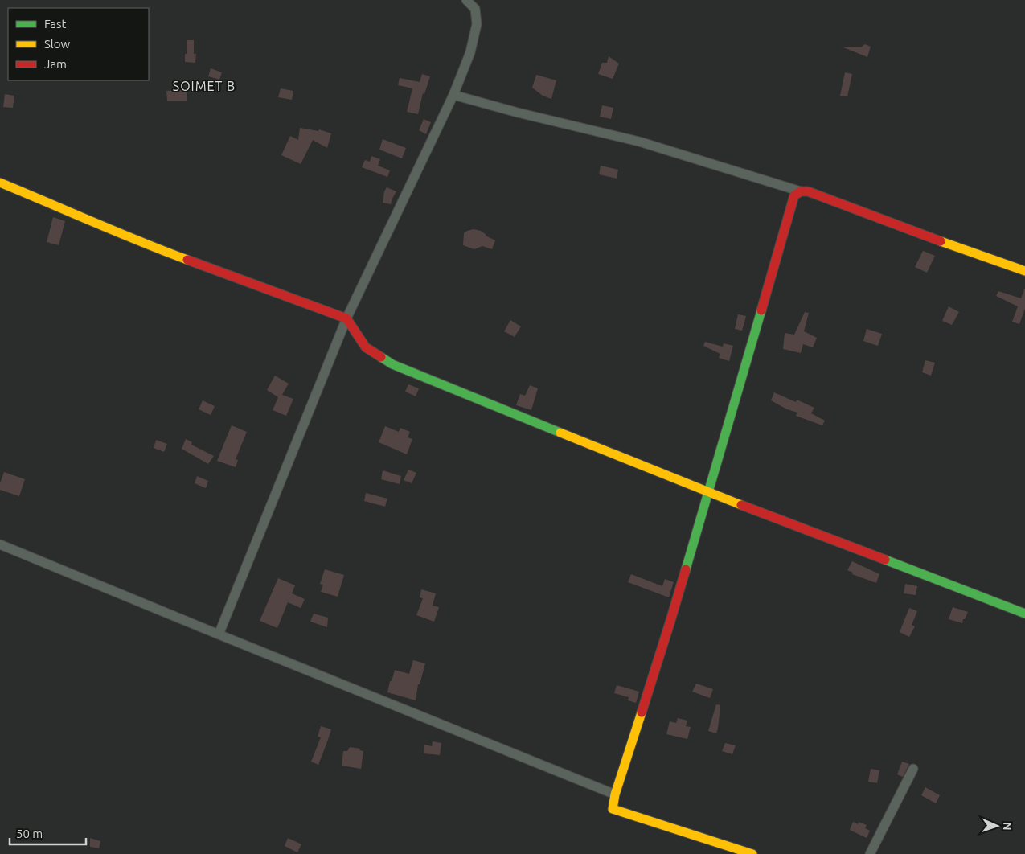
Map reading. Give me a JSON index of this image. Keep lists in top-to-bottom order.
{
  "districts": ["SOIMET B"],
  "legend": ["Fast", "Slow", "Jam"],
  "scale_bar": "50 m",
  "north": "right"
}
